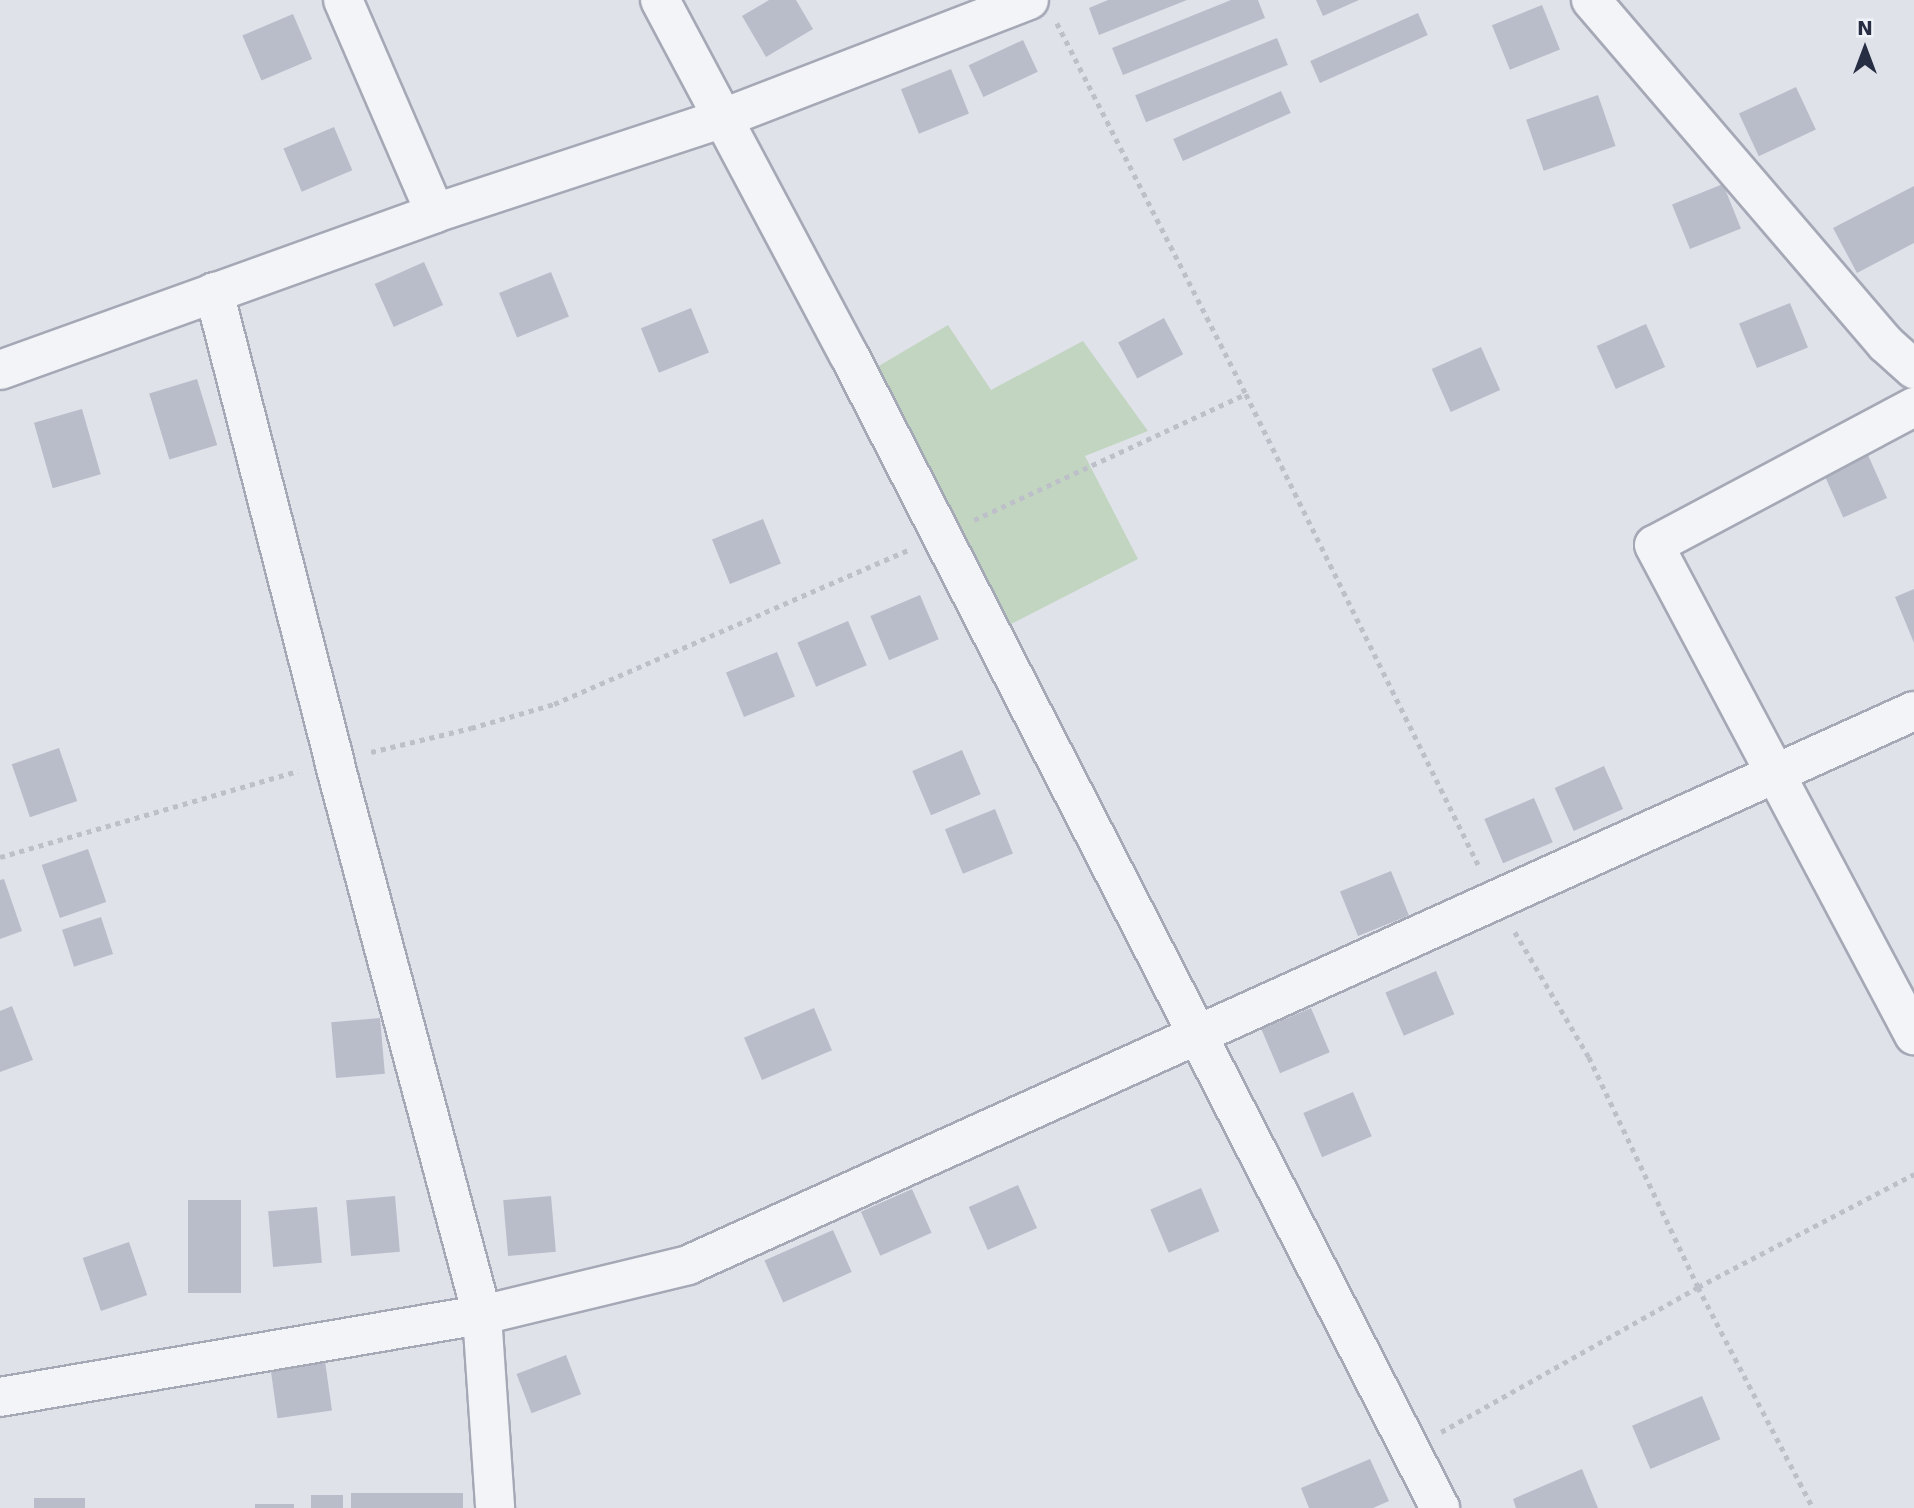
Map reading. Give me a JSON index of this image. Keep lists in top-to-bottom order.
{
  "north": "top"
}
